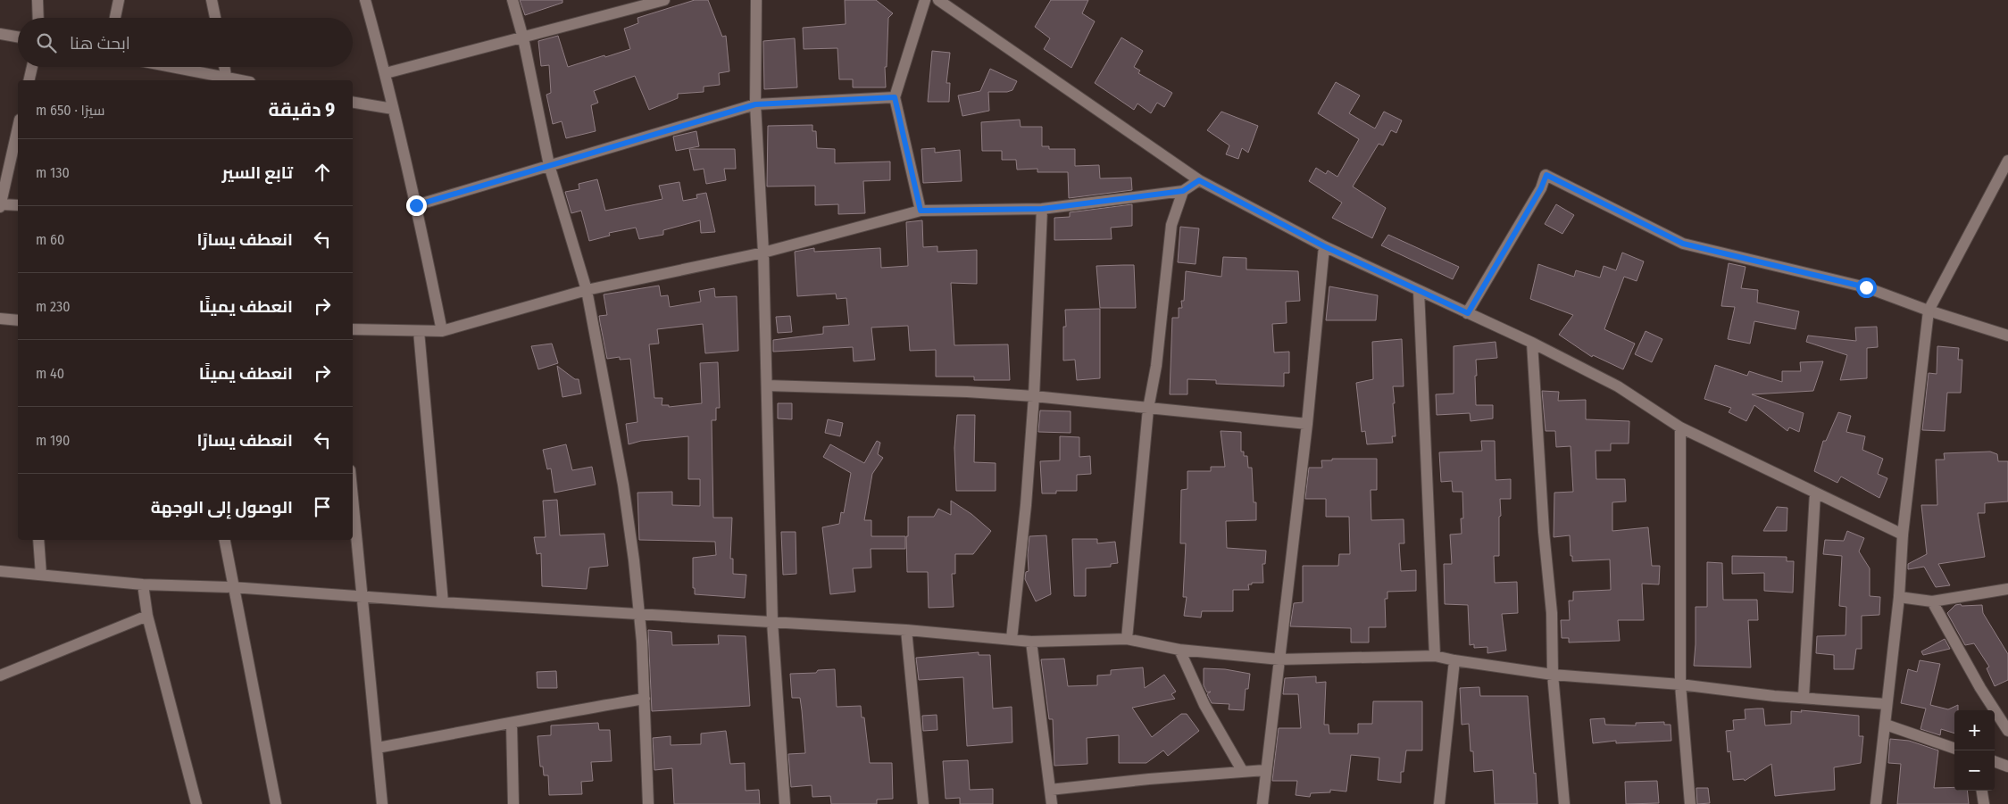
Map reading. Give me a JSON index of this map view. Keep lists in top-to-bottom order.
{
  "page": {
    "search": "ابحث هنا",
    "heading": ["9 دقيقة", "سيرًا · 650 m"],
    "list": [
      ["تابع السير", "130 m"],
      ["انعطف يسارًا", "60 m"],
      ["انعطف يمينًا", "230 m"],
      ["انعطف يمينًا", "40 m"],
      ["انعطف يسارًا", "190 m"],
      "الوصول إلى الوجهة"
    ],
    "map_buttons": ["+", "−"]
  }
}
